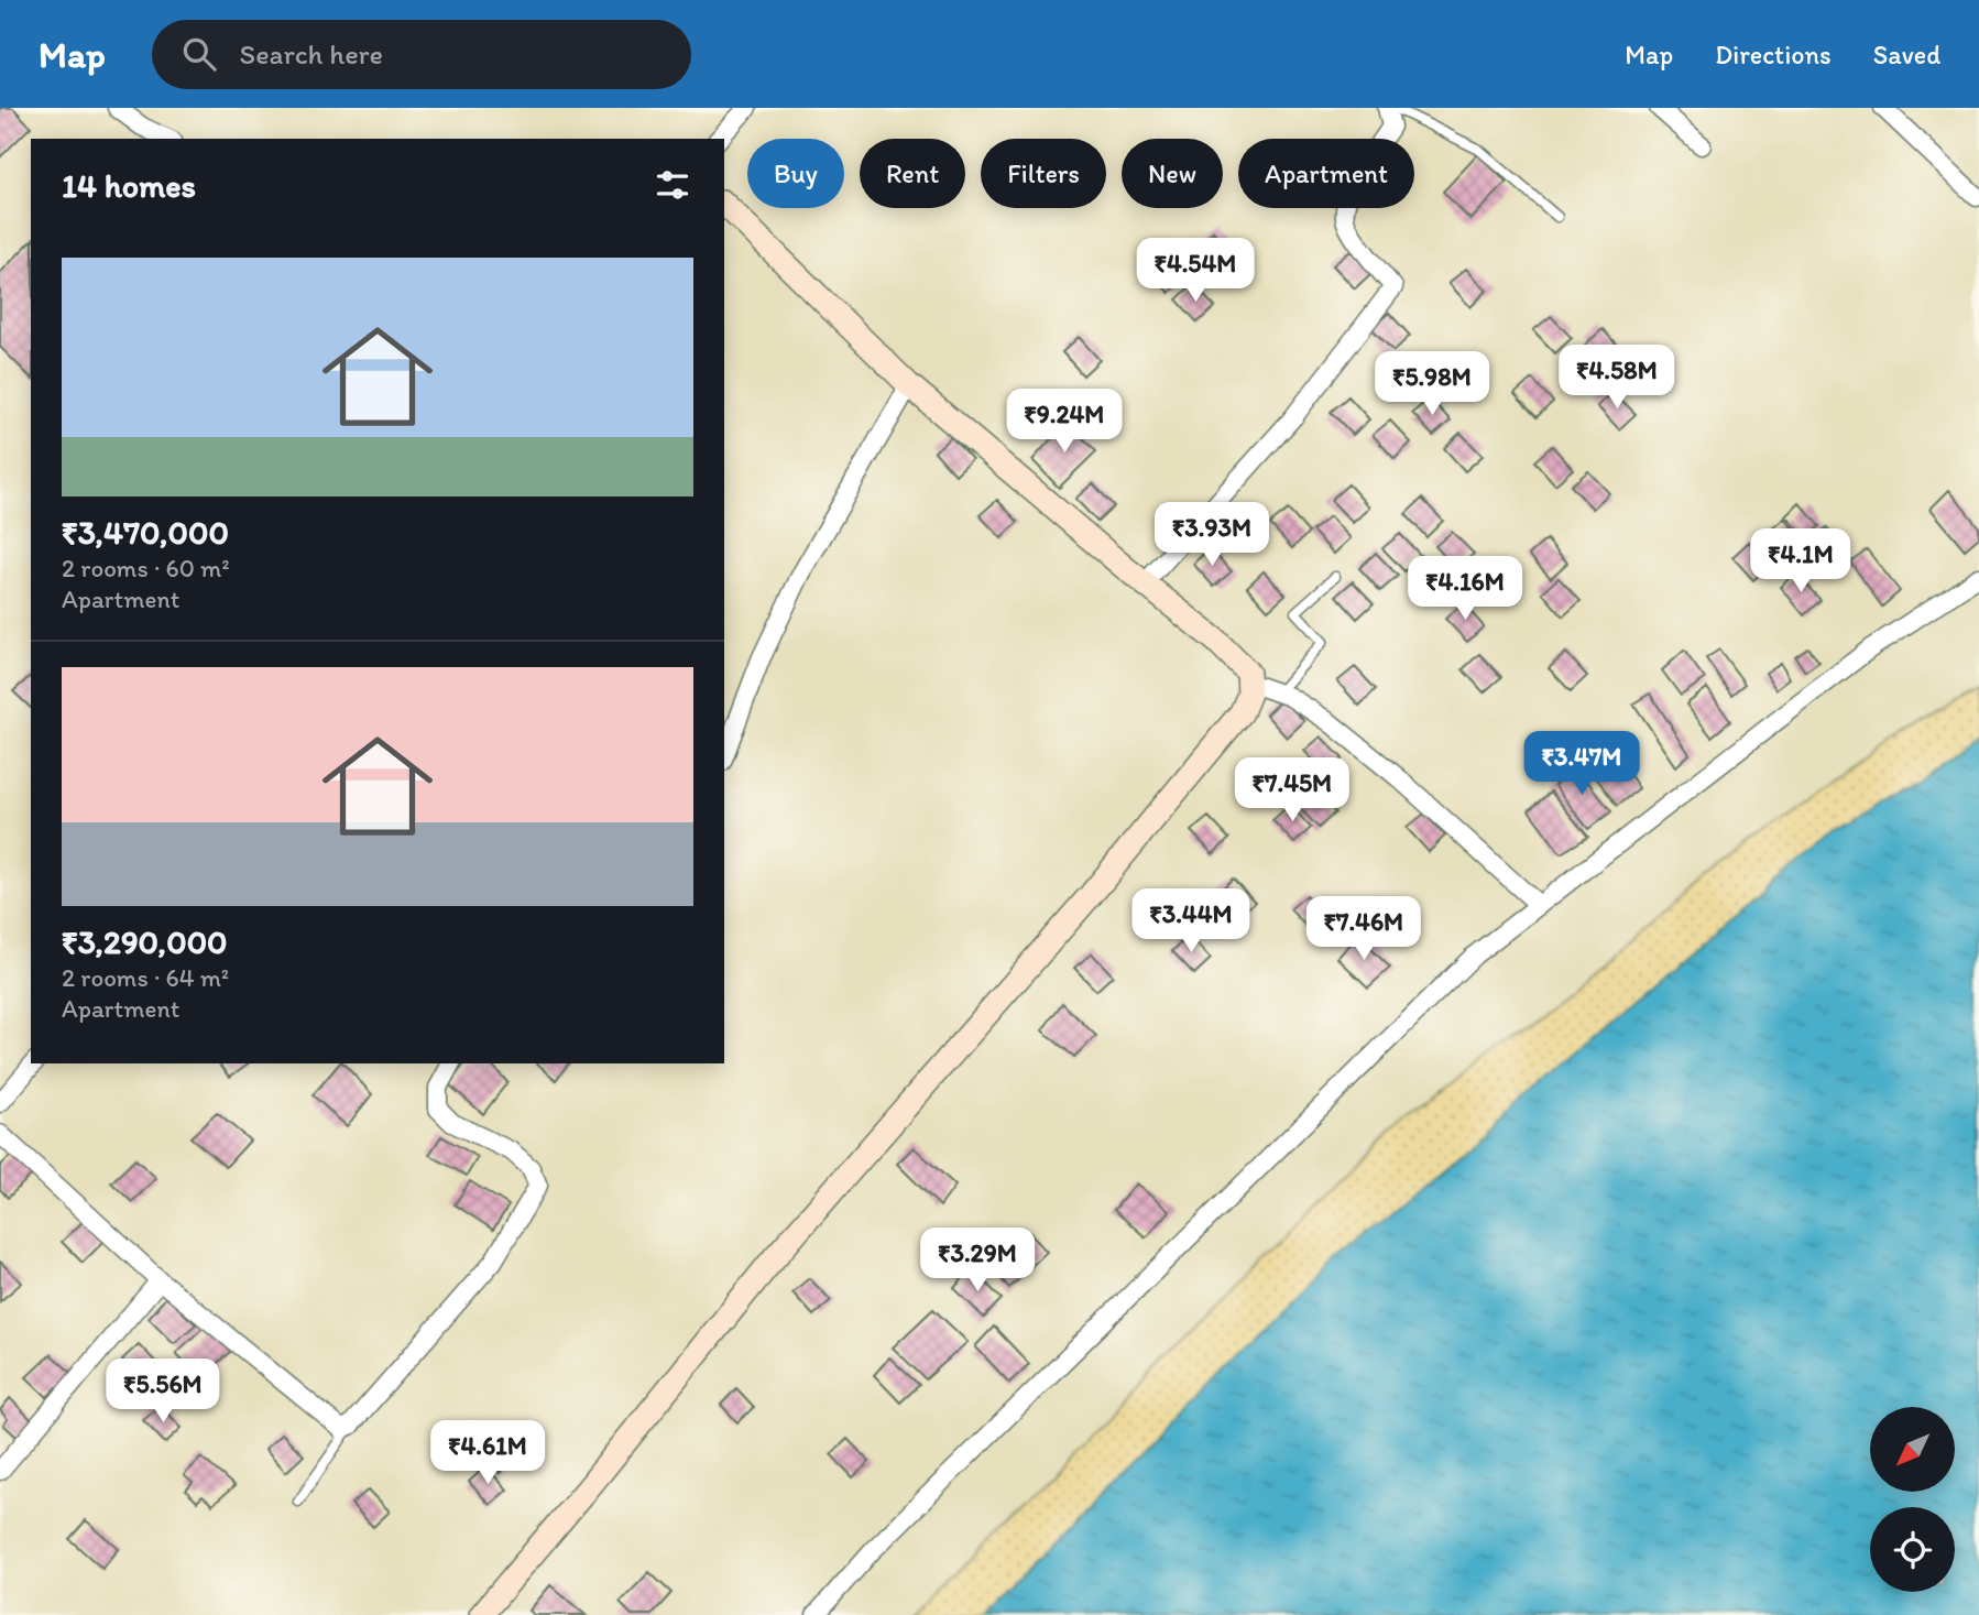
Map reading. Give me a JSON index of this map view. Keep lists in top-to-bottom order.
{
  "north": "bottom left",
  "page": {
    "header": "Map",
    "search": "Search here",
    "nav": ["Map", "Directions", "Saved"],
    "chip": [
      "Buy",
      "Rent",
      "Filters",
      "New",
      "Apartment"
    ],
    "heading": "14 homes",
    "list": [
      {
        "name": "₹3,470,000",
        "note": "2 rooms · 60 m² · Apartment"
      },
      {
        "name": "₹3,290,000",
        "note": "2 rooms · 64 m² · Apartment"
      }
    ],
    "price": [
      "₹4.54M",
      "₹4.58M",
      "₹5.98M",
      "₹9.24M",
      "₹3.93M",
      "₹4.1M",
      "₹4.16M",
      "₹3.47M",
      "₹7.45M",
      "₹3.44M",
      "₹7.46M",
      "₹3.29M",
      "₹5.56M",
      "₹4.61M"
    ]
  }
}
